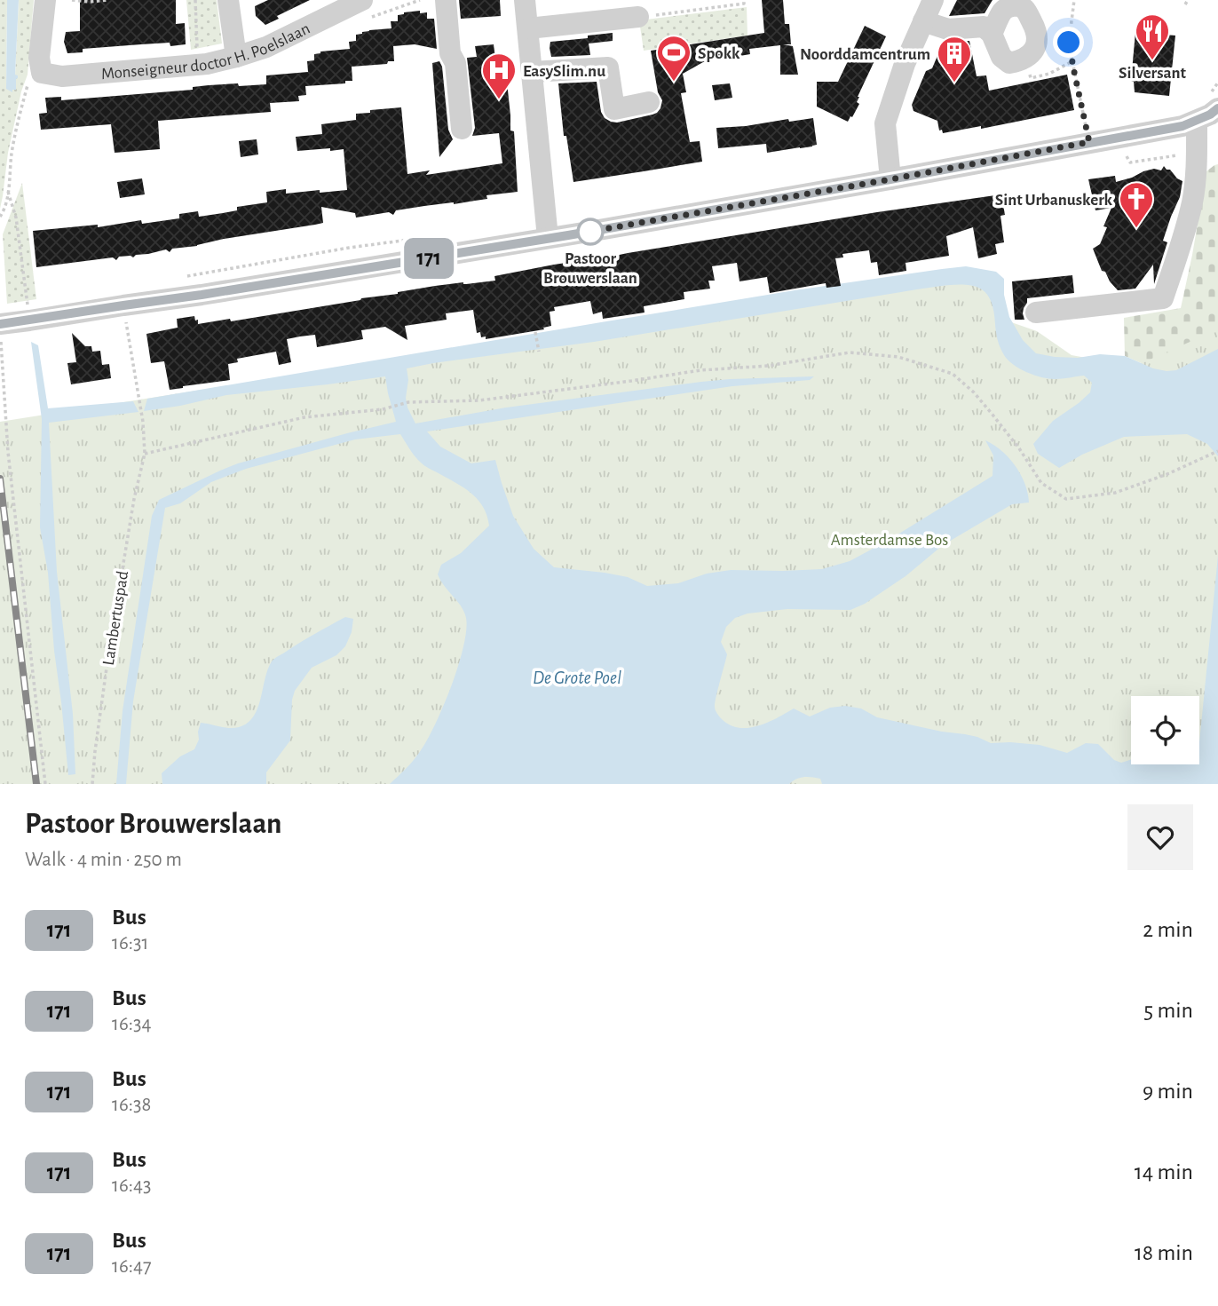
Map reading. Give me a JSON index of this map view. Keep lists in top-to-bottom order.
{
  "streets": {
    "street": ["Monseigneur doctor H. Poelslaan"],
    "path": ["Lambertuspad"]
  },
  "water": ["De Grote Poel"],
  "parks": ["Amsterdamse Bos"],
  "places": {
    "restaurant": ["Silversant"],
    "sports": ["Spokk"],
    "building": ["Noorddamcentrum"],
    "hospital": ["EasySlim.nu"],
    "church": ["Sint Urbanuskerk"],
    "other": ["Pastoor Brouwerslaan"]
  },
  "lines": ["bus line 171"],
  "page": {
    "on_map": "171",
    "heading": ["Pastoor Brouwerslaan", "Walk · 4 min · 250 m"],
    "list": [
      {
        "mark": "171",
        "name": "Bus",
        "note": "16:31",
        "value": "2 min"
      },
      {
        "mark": "171",
        "name": "Bus",
        "note": "16:34",
        "value": "5 min"
      },
      {
        "mark": "171",
        "name": "Bus",
        "note": "16:38",
        "value": "9 min"
      },
      {
        "mark": "171",
        "name": "Bus",
        "note": "16:43",
        "value": "14 min"
      },
      {
        "mark": "171",
        "name": "Bus",
        "note": "16:47",
        "value": "18 min"
      }
    ]
  }
}
